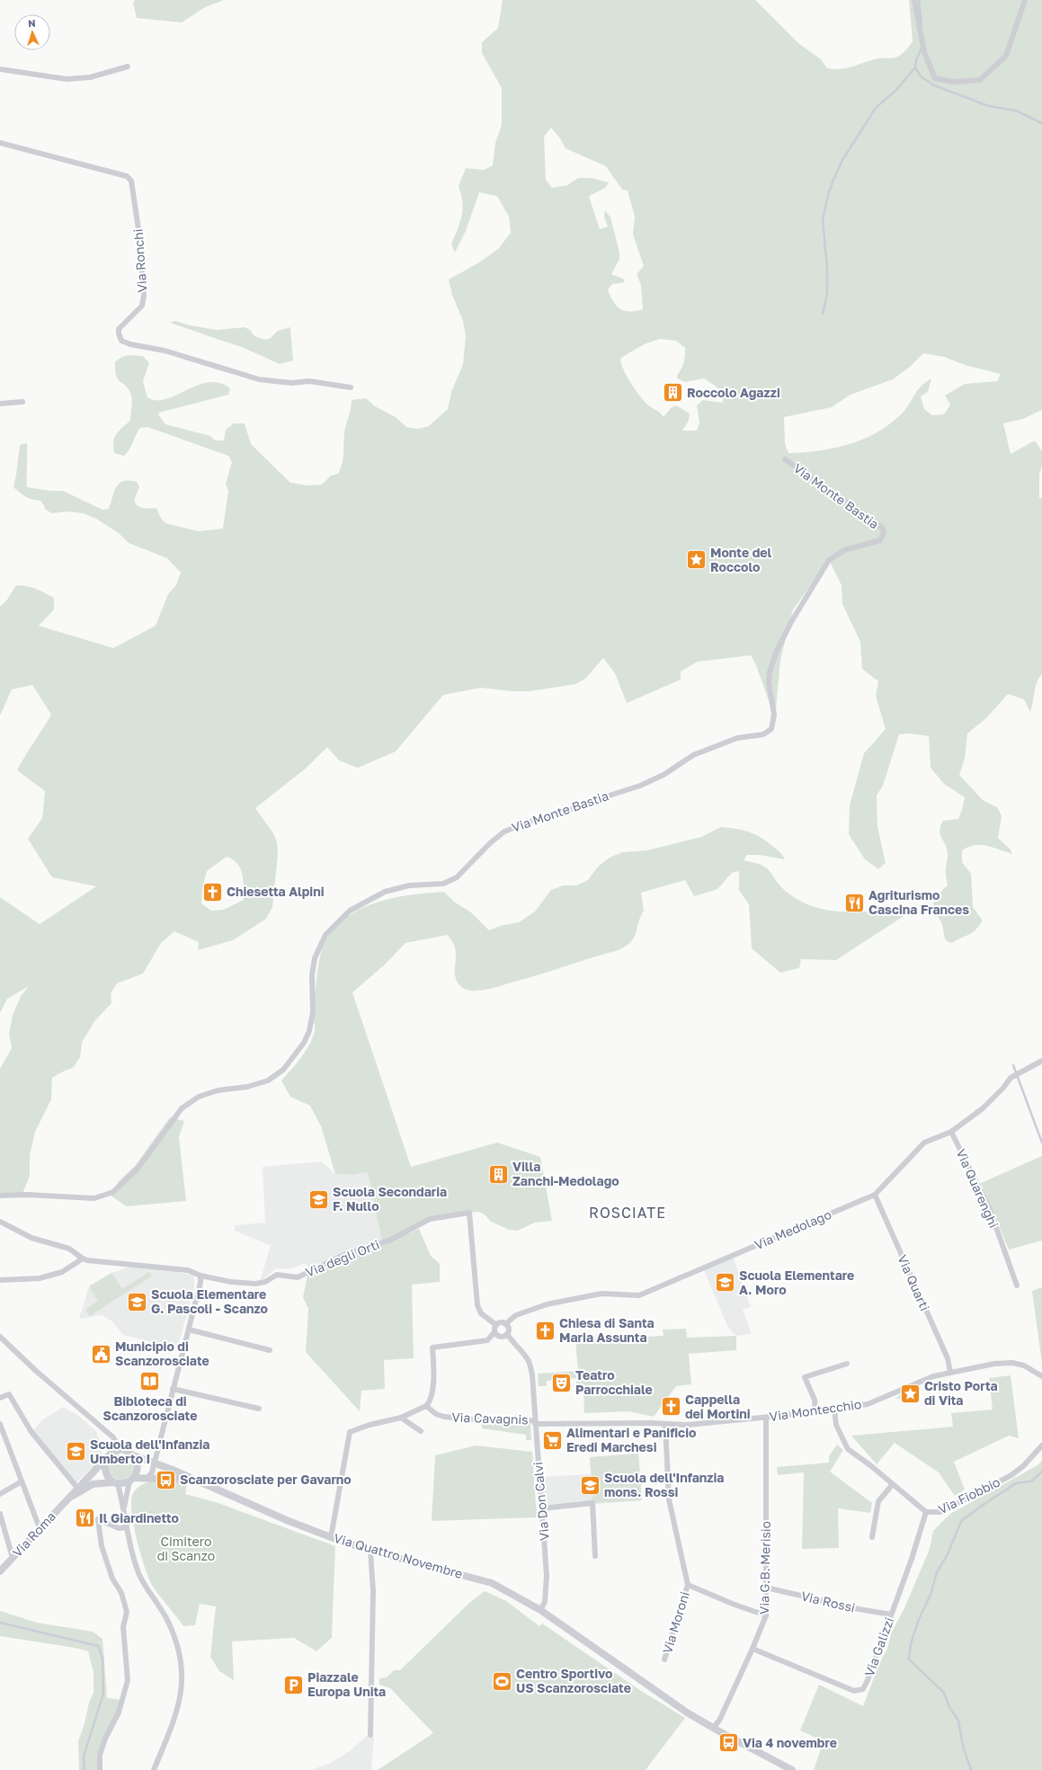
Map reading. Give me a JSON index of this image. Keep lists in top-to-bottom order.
{
  "streets": {
    "street": [
      "Via Ronchi",
      "Via Monte Bastia",
      "Via Quarenghi",
      "Via Medolago",
      "Via degli Orti",
      "Via Quarti",
      "Via Montecchio",
      "Via Cavagnis",
      "Via Fiobbio",
      "Via Don Calvi",
      "Via Roma",
      "Via Quattro Novembre",
      "Via G.B. Merisio",
      "Via Rossi",
      "Via Moroni",
      "Via Galizzi"
    ]
  },
  "crossings": [
    ["Via Quarenghi", "Via Medolago"],
    ["Via Medolago", "Via degli Orti"],
    ["Via Medolago", "Via Quarti"],
    ["Via Medolago", "Via Don Calvi"],
    ["Via degli Orti", "Via Don Calvi"],
    ["Via Quarti", "Via Montecchio"],
    ["Via Montecchio", "Via Cavagnis"],
    ["Via Montecchio", "Via Fiobbio"],
    ["Via Montecchio", "Via Don Calvi"],
    ["Via Montecchio", "Via G.B. Merisio"],
    ["Via Montecchio", "Via Moroni"],
    ["Via Cavagnis", "Via Don Calvi"],
    ["Via Fiobbio", "Via Galizzi"],
    ["Via Don Calvi", "Via Quattro Novembre"],
    ["Via Roma", "Via Quattro Novembre"],
    ["Via Quattro Novembre", "Via G.B. Merisio"],
    ["Via G.B. Merisio", "Via Rossi"],
    ["Via G.B. Merisio", "Via Moroni"],
    ["Via G.B. Merisio", "Via Galizzi"],
    ["Via Rossi", "Via Galizzi"]
  ],
  "districts": ["ROSCIATE"],
  "parks": ["Cimitero di Scanzo"],
  "places": {
    "building": ["Roccolo Agazzi", "Villa Zanchi-Medolago"],
    "place": ["Monte del Roccolo", "Cristo Porta di Vita"],
    "church": ["Chiesetta Alpini", "Chiesa di Santa Maria Assunta", "Cappella dei Mortini"],
    "restaurant": ["Agriturismo Cascina Frances", "Il Giardinetto"],
    "school or university": [
      "Scuola Secondaria F. Nullo",
      "Scuola Elementare A. Moro",
      "Scuola Elementare G. Pascoli - Scanzo",
      "Scuola dell'Infanzia Umberto I",
      "Scuola dell'Infanzia mons. Rossi"
    ],
    "public building": ["Municipio di Scanzorosciate"],
    "library": ["Bibloteca di Scanzorosciate"],
    "theatre": ["Teatro Parrocchiale"],
    "supermarket": ["Alimentari e Panificio Eredi Marchesi"],
    "bus stop": ["Scanzorosciate per Gavarno", "Via 4 novembre"],
    "sports": ["Centro Sportivo US Scanzorosciate"],
    "parking": ["Piazzale Europa Unita"]
  },
  "north": "top"
}
